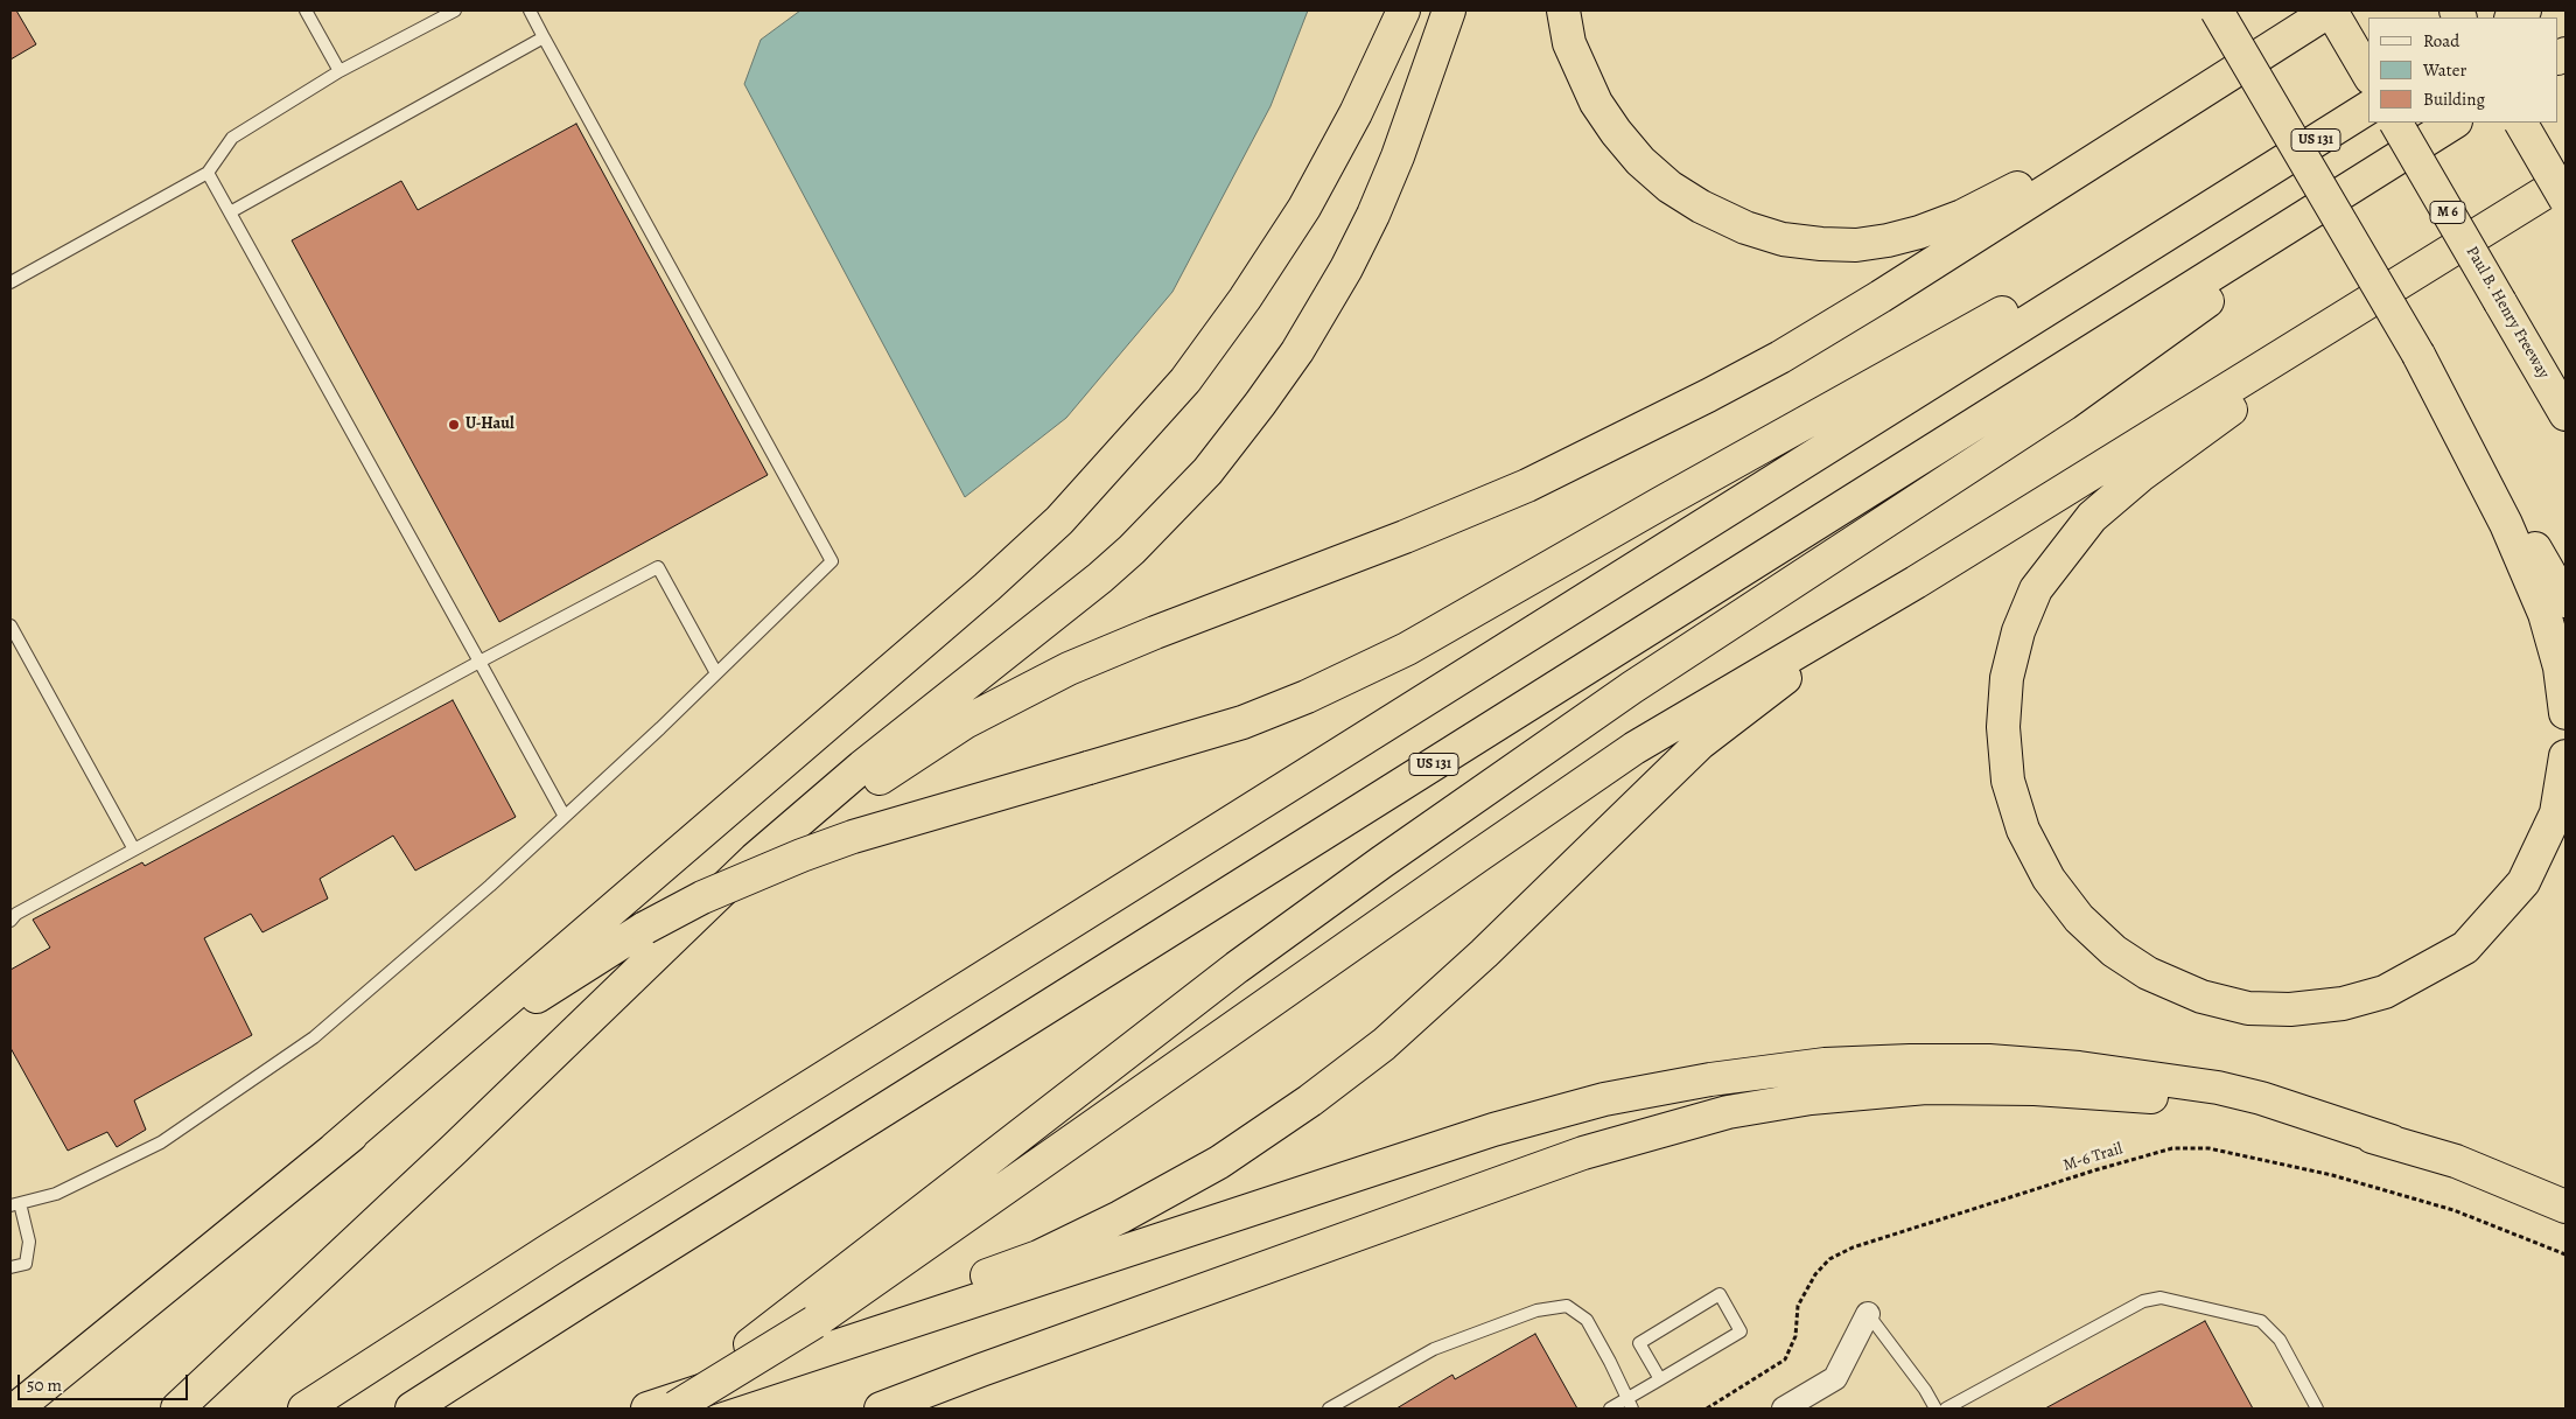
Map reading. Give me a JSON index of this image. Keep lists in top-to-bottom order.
{
  "streets": {
    "highway": ["US 131", "M 6", "Paul B. Henry Freeway"],
    "path": ["M-6 Trail"]
  },
  "places": ["U-Haul"],
  "legend": ["Road", "Water", "Building"],
  "scale_bar": "50 m"
}
